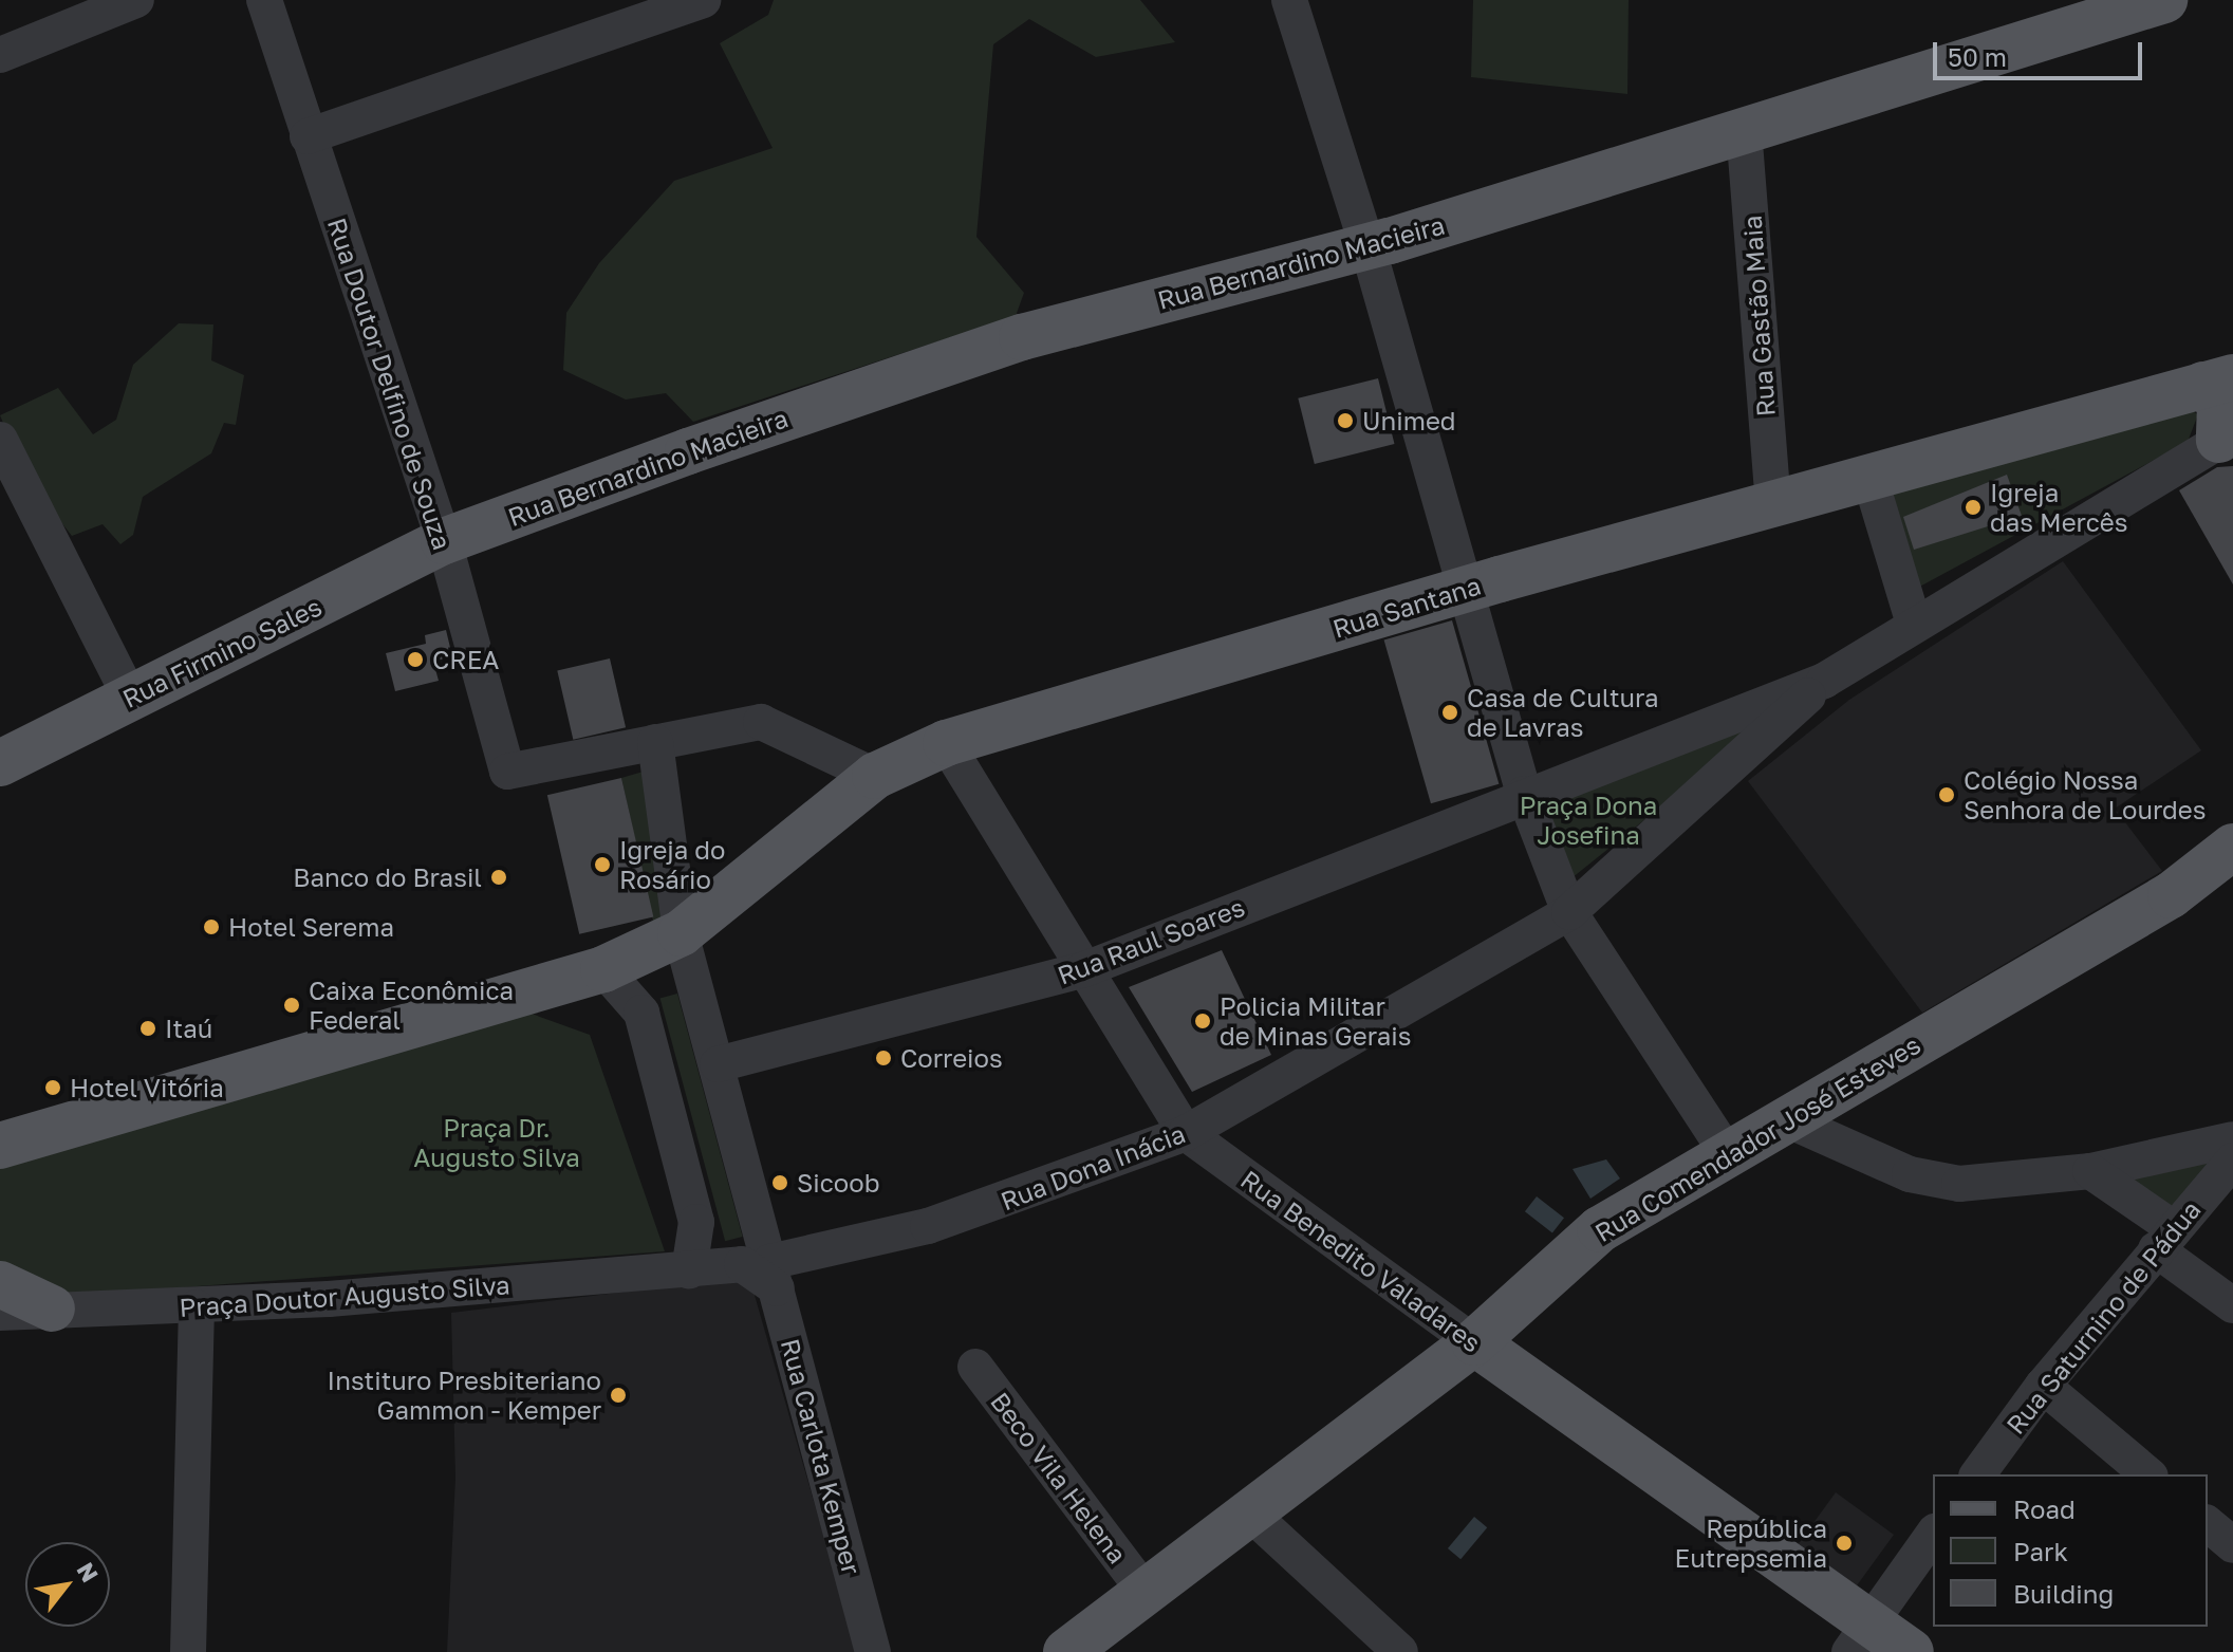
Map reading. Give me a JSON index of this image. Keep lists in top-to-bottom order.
{
  "streets": {
    "main road": [
      "Rua Bernardino Macieira",
      "Rua Santana",
      "Rua Firmino Sales",
      "Rua Comendador José Esteves",
      "Rua Benedito Valadares"
    ],
    "street": [
      "Rua Gastão Maia",
      "Rua Doutor Delfino de Souza",
      "Rua Raul Soares",
      "Rua Dona Inácia",
      "Praça Doutor Augusto Silva",
      "Rua Saturnino de Pádua",
      "Rua Carlota Kemper",
      "Beco Vila Helena"
    ]
  },
  "crossings": [
    ["Rua Bernardino Macieira", "Rua Gastão Maia"],
    ["Rua Bernardino Macieira", "Rua Doutor Delfino de Souza"],
    ["Rua Bernardino Macieira", "Rua Firmino Sales"],
    ["Rua Gastão Maia", "Rua Santana"],
    ["Rua Doutor Delfino de Souza", "Rua Firmino Sales"],
    ["Rua Santana", "Rua Benedito Valadares"],
    ["Rua Raul Soares", "Rua Benedito Valadares"],
    ["Rua Comendador José Esteves", "Rua Benedito Valadares"],
    ["Rua Comendador José Esteves", "Beco Vila Helena"],
    ["Rua Dona Inácia", "Rua Benedito Valadares"],
    ["Rua Dona Inácia", "Praça Doutor Augusto Silva"],
    ["Rua Dona Inácia", "Rua Carlota Kemper"],
    ["Praça Doutor Augusto Silva", "Rua Carlota Kemper"]
  ],
  "parks": ["Praça Dona Josefina", "Praça Dr. Augusto Silva"],
  "places": [
    "Unimed",
    "Igreja das Mercês",
    "CREA",
    "Casa de Cultura de Lavras",
    "Colégio Nossa Senhora de Lourdes",
    "Igreja do Rosário",
    "Banco do Brasil",
    "Hotel Serema",
    "Caixa Econômica Federal",
    "Policia Militar de Minas Gerais",
    "Itaú",
    "Correios",
    "Hotel Vitória",
    "Sicoob",
    "Instituro Presbiteriano Gammon - Kemper",
    "República Eutrepsemia"
  ],
  "legend": ["Road", "Park", "Building"],
  "scale_bar": "50 m",
  "north": "top right"
}
